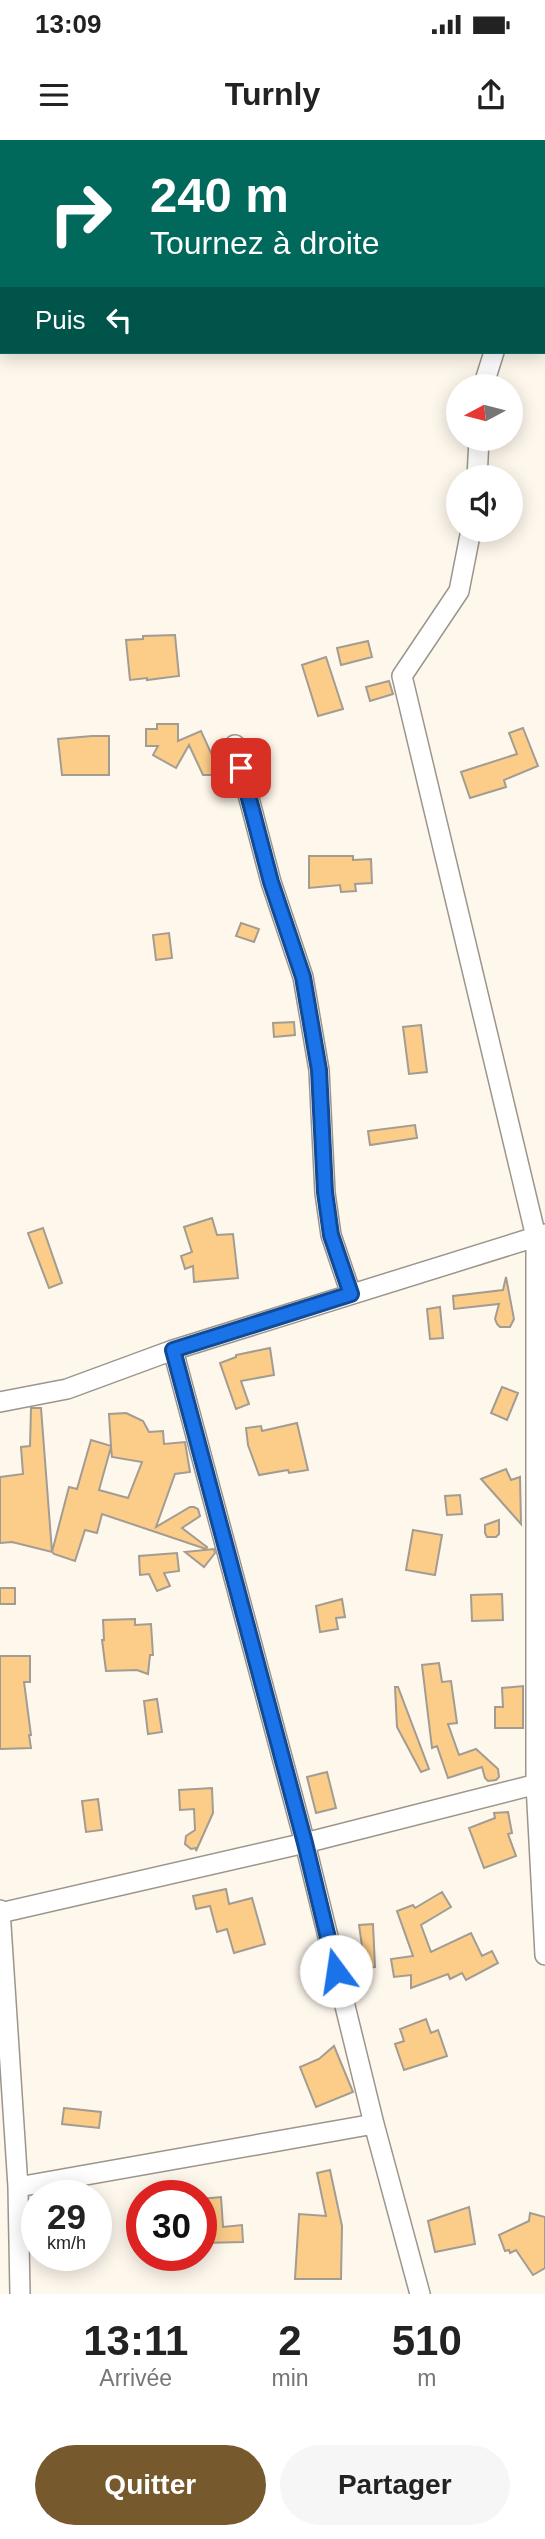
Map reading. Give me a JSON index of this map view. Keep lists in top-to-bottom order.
{
  "north": "left",
  "page": {
    "status": "13:09",
    "header": "Turnly",
    "turn": ["240 m", "Tournez à droite"],
    "then": "Puis",
    "speed": "29 km/h",
    "limit": "30",
    "eta": [
      "13:11",
      "Arrivée",
      "2",
      "min",
      "510",
      "m"
    ],
    "buttons": ["Quitter", "Partager"]
  }
}
